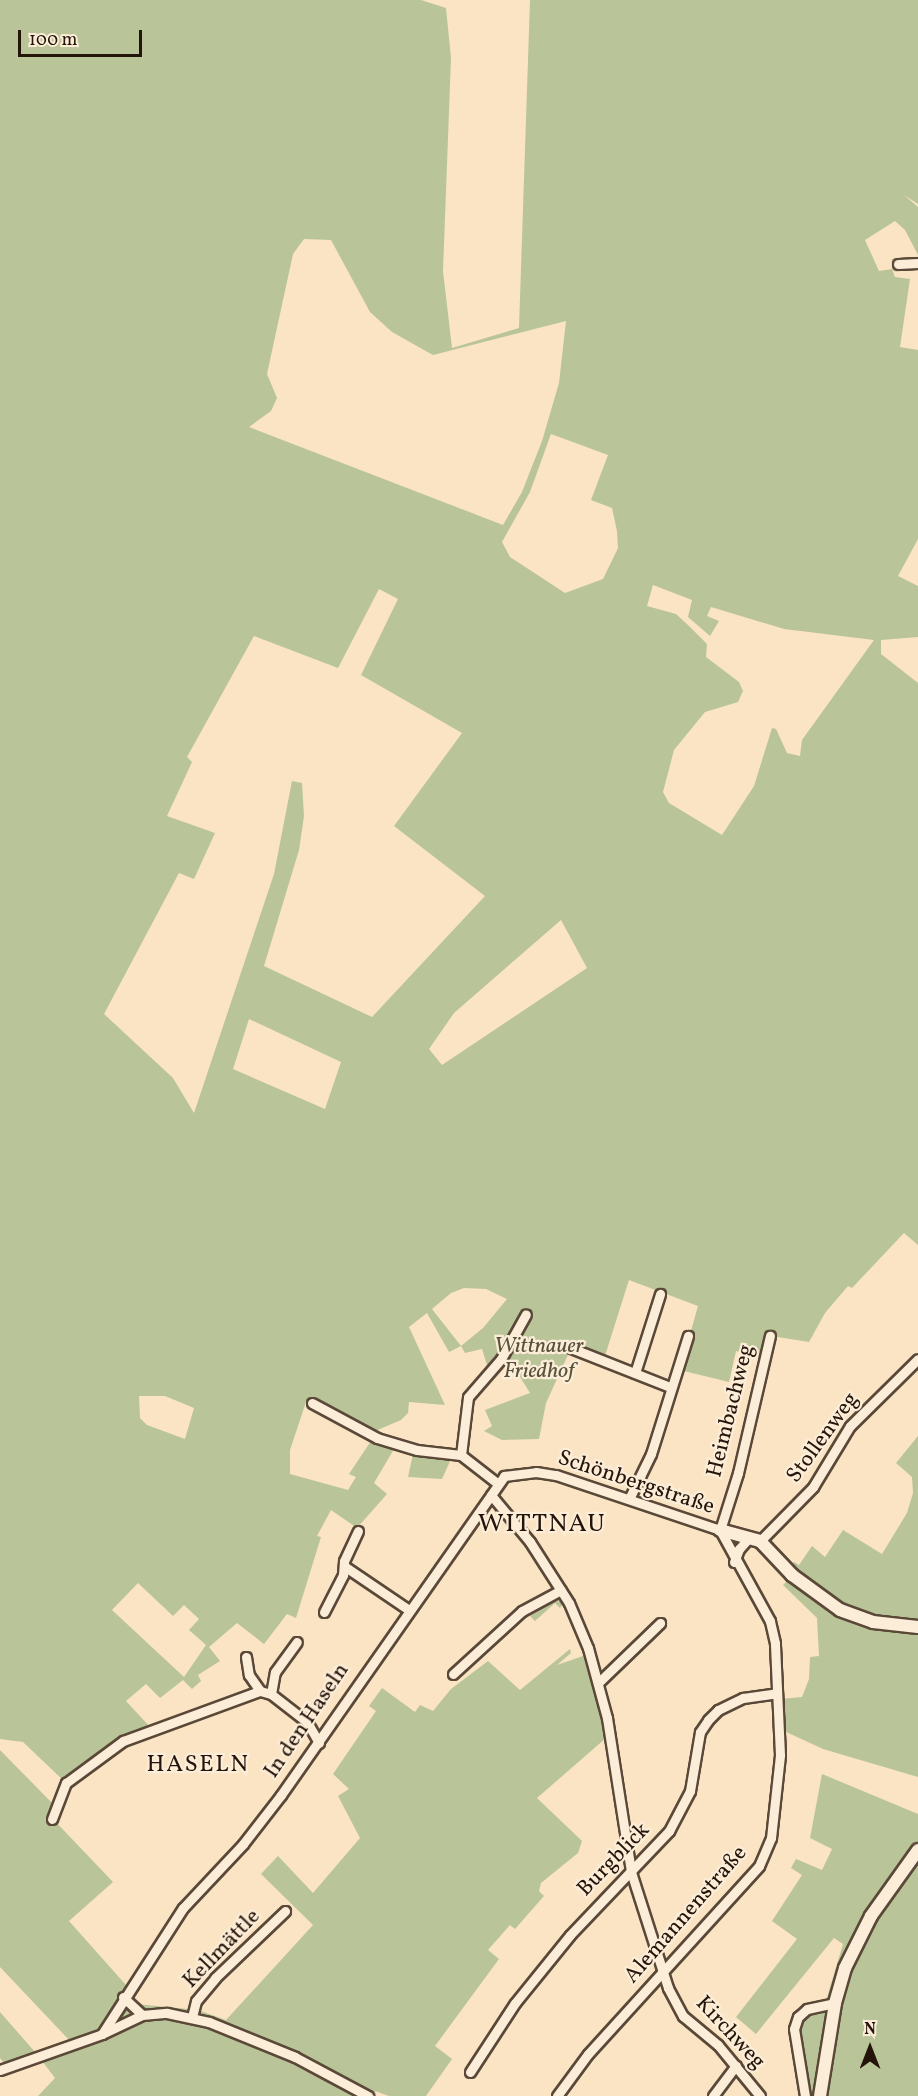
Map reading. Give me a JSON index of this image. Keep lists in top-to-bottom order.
{
  "streets": {
    "street": [
      "Heimbachweg",
      "Stollenweg",
      "Schönbergstraße",
      "In den Haseln",
      "Burgblick",
      "Alemannenstraße",
      "Kellmättle",
      "Kirchweg"
    ]
  },
  "crossings": [
    ["Heimbachweg", "Schönbergstraße"],
    ["Heimbachweg", "Alemannenstraße"],
    ["Schönbergstraße", "In den Haseln"],
    ["Schönbergstraße", "Alemannenstraße"],
    ["In den Haseln", "Kirchweg"],
    ["Burgblick", "Alemannenstraße"],
    ["Burgblick", "Kirchweg"],
    ["Alemannenstraße", "Kirchweg"]
  ],
  "districts": ["WITTNAU", "HASELN"],
  "parks": ["Wittnauer Friedhof"],
  "scale_bar": "100 m",
  "north": "top"
}
